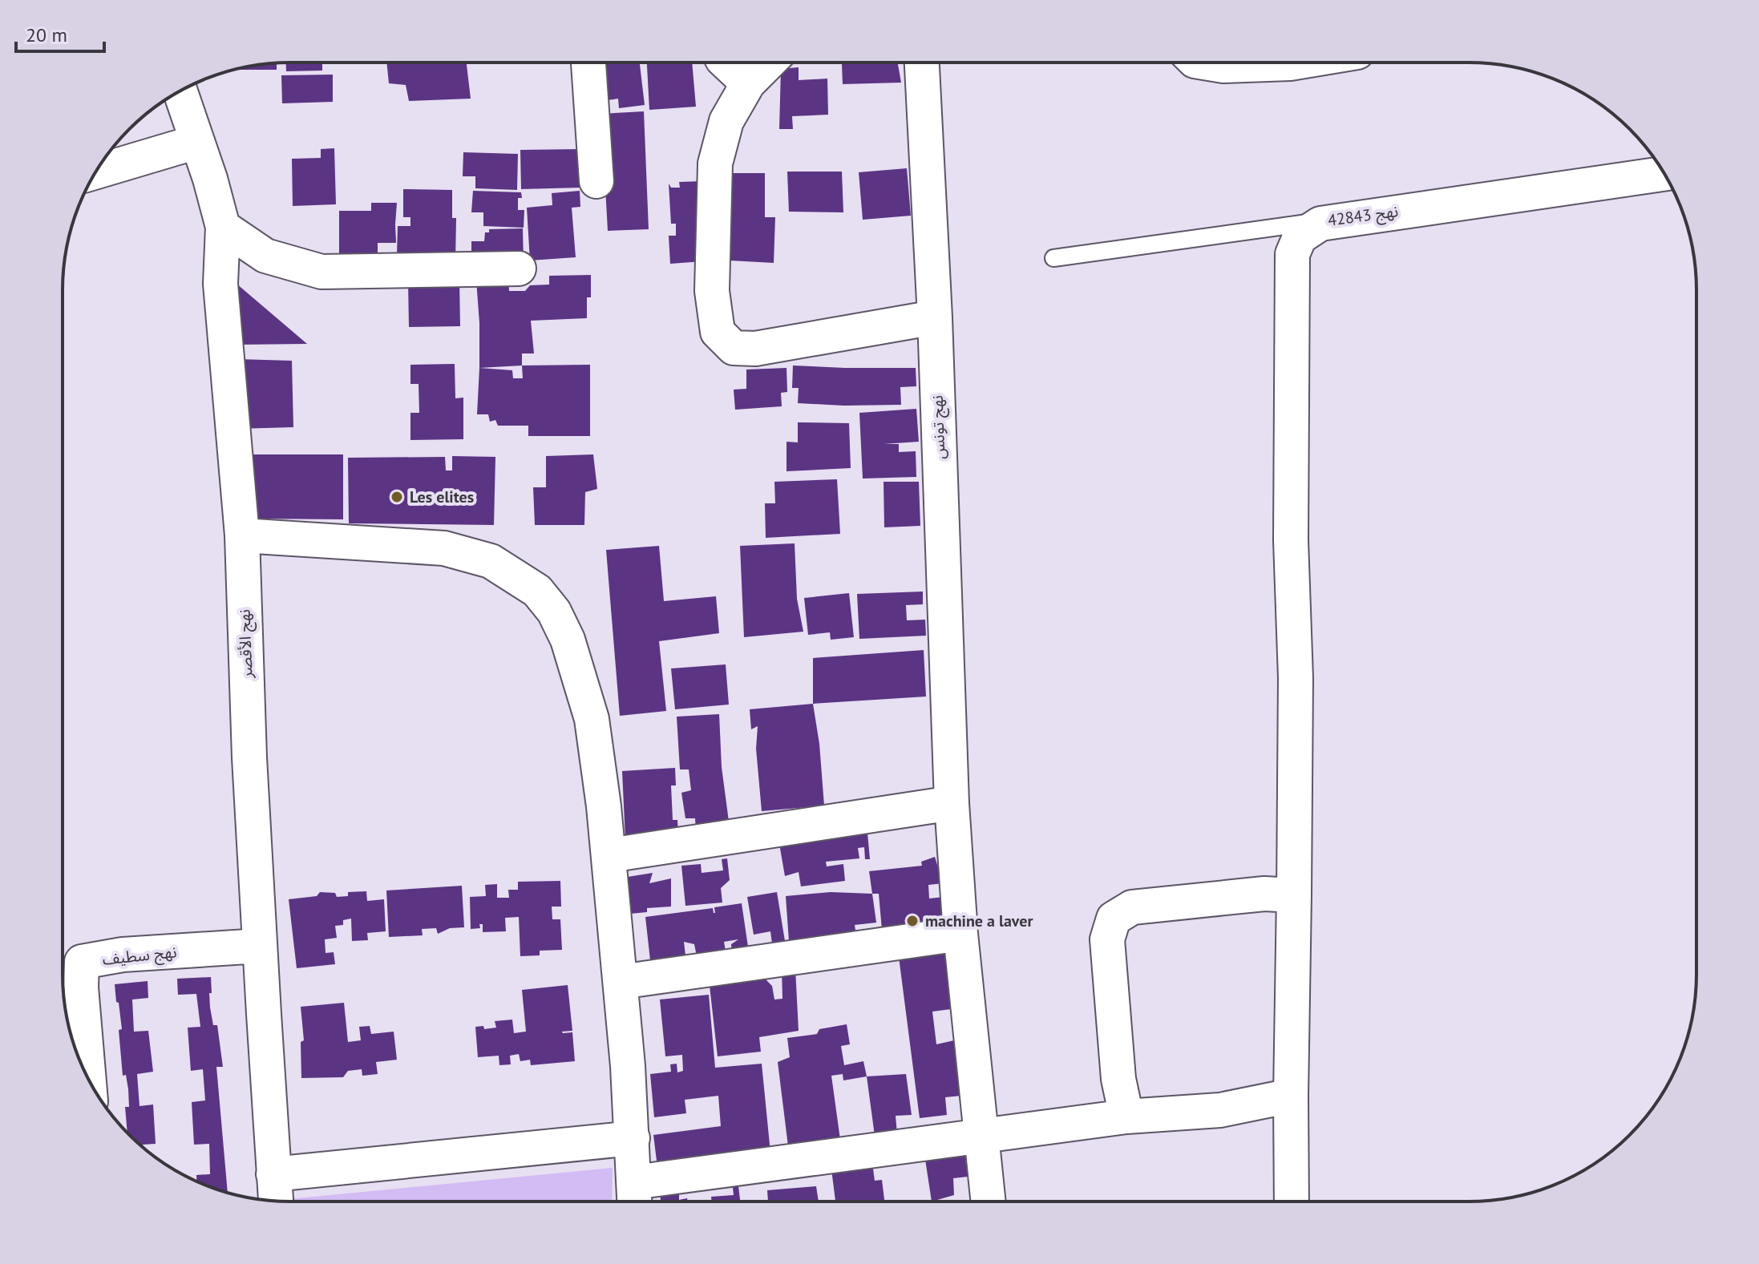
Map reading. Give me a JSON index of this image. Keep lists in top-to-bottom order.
{
  "streets": {
    "street": ["نهج تونس", "نهج الأقصر", "نهج سطيف"],
    "lane": ["نهج 42843"]
  },
  "crossings": [
    ["نهج الأقصر", "نهج سطيف"]
  ],
  "places": ["Les elites", "machine a laver"],
  "scale_bar": "20 m"
}
